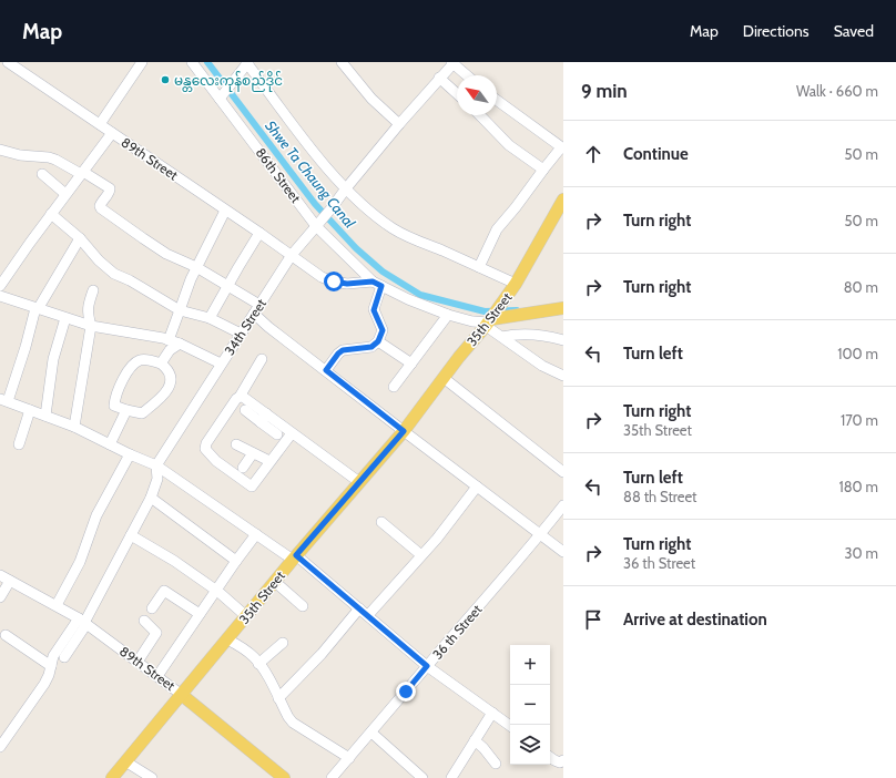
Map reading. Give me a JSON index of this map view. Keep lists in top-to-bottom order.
{
  "streets": {
    "main road": ["89th Street", "35th Street"],
    "street": ["86th Street", "34th Street", "36 th Street"]
  },
  "crossings": [
    ["89th Street", "86th Street"],
    ["89th Street", "35th Street"],
    ["89th Street", "34th Street"],
    ["86th Street", "34th Street"]
  ],
  "water": ["Shwe Ta Chaung Canal"],
  "places": ["မန္တလေးကုန်စည်ဒိုင်"],
  "north": "top left",
  "page": {
    "header": "Map",
    "nav": ["Map", "Directions", "Saved"],
    "heading": ["9 min", "Walk · 660 m"],
    "list": [
      ["Continue", "50 m"],
      ["Turn right", "50 m"],
      ["Turn right", "80 m"],
      ["Turn left", "100 m"],
      ["Turn right", "35th Street", "170 m"],
      ["Turn left", "88 th Street", "180 m"],
      ["Turn right", "36 th Street", "30 m"],
      "Arrive at destination"
    ],
    "map_buttons": ["+", "−"]
  }
}
